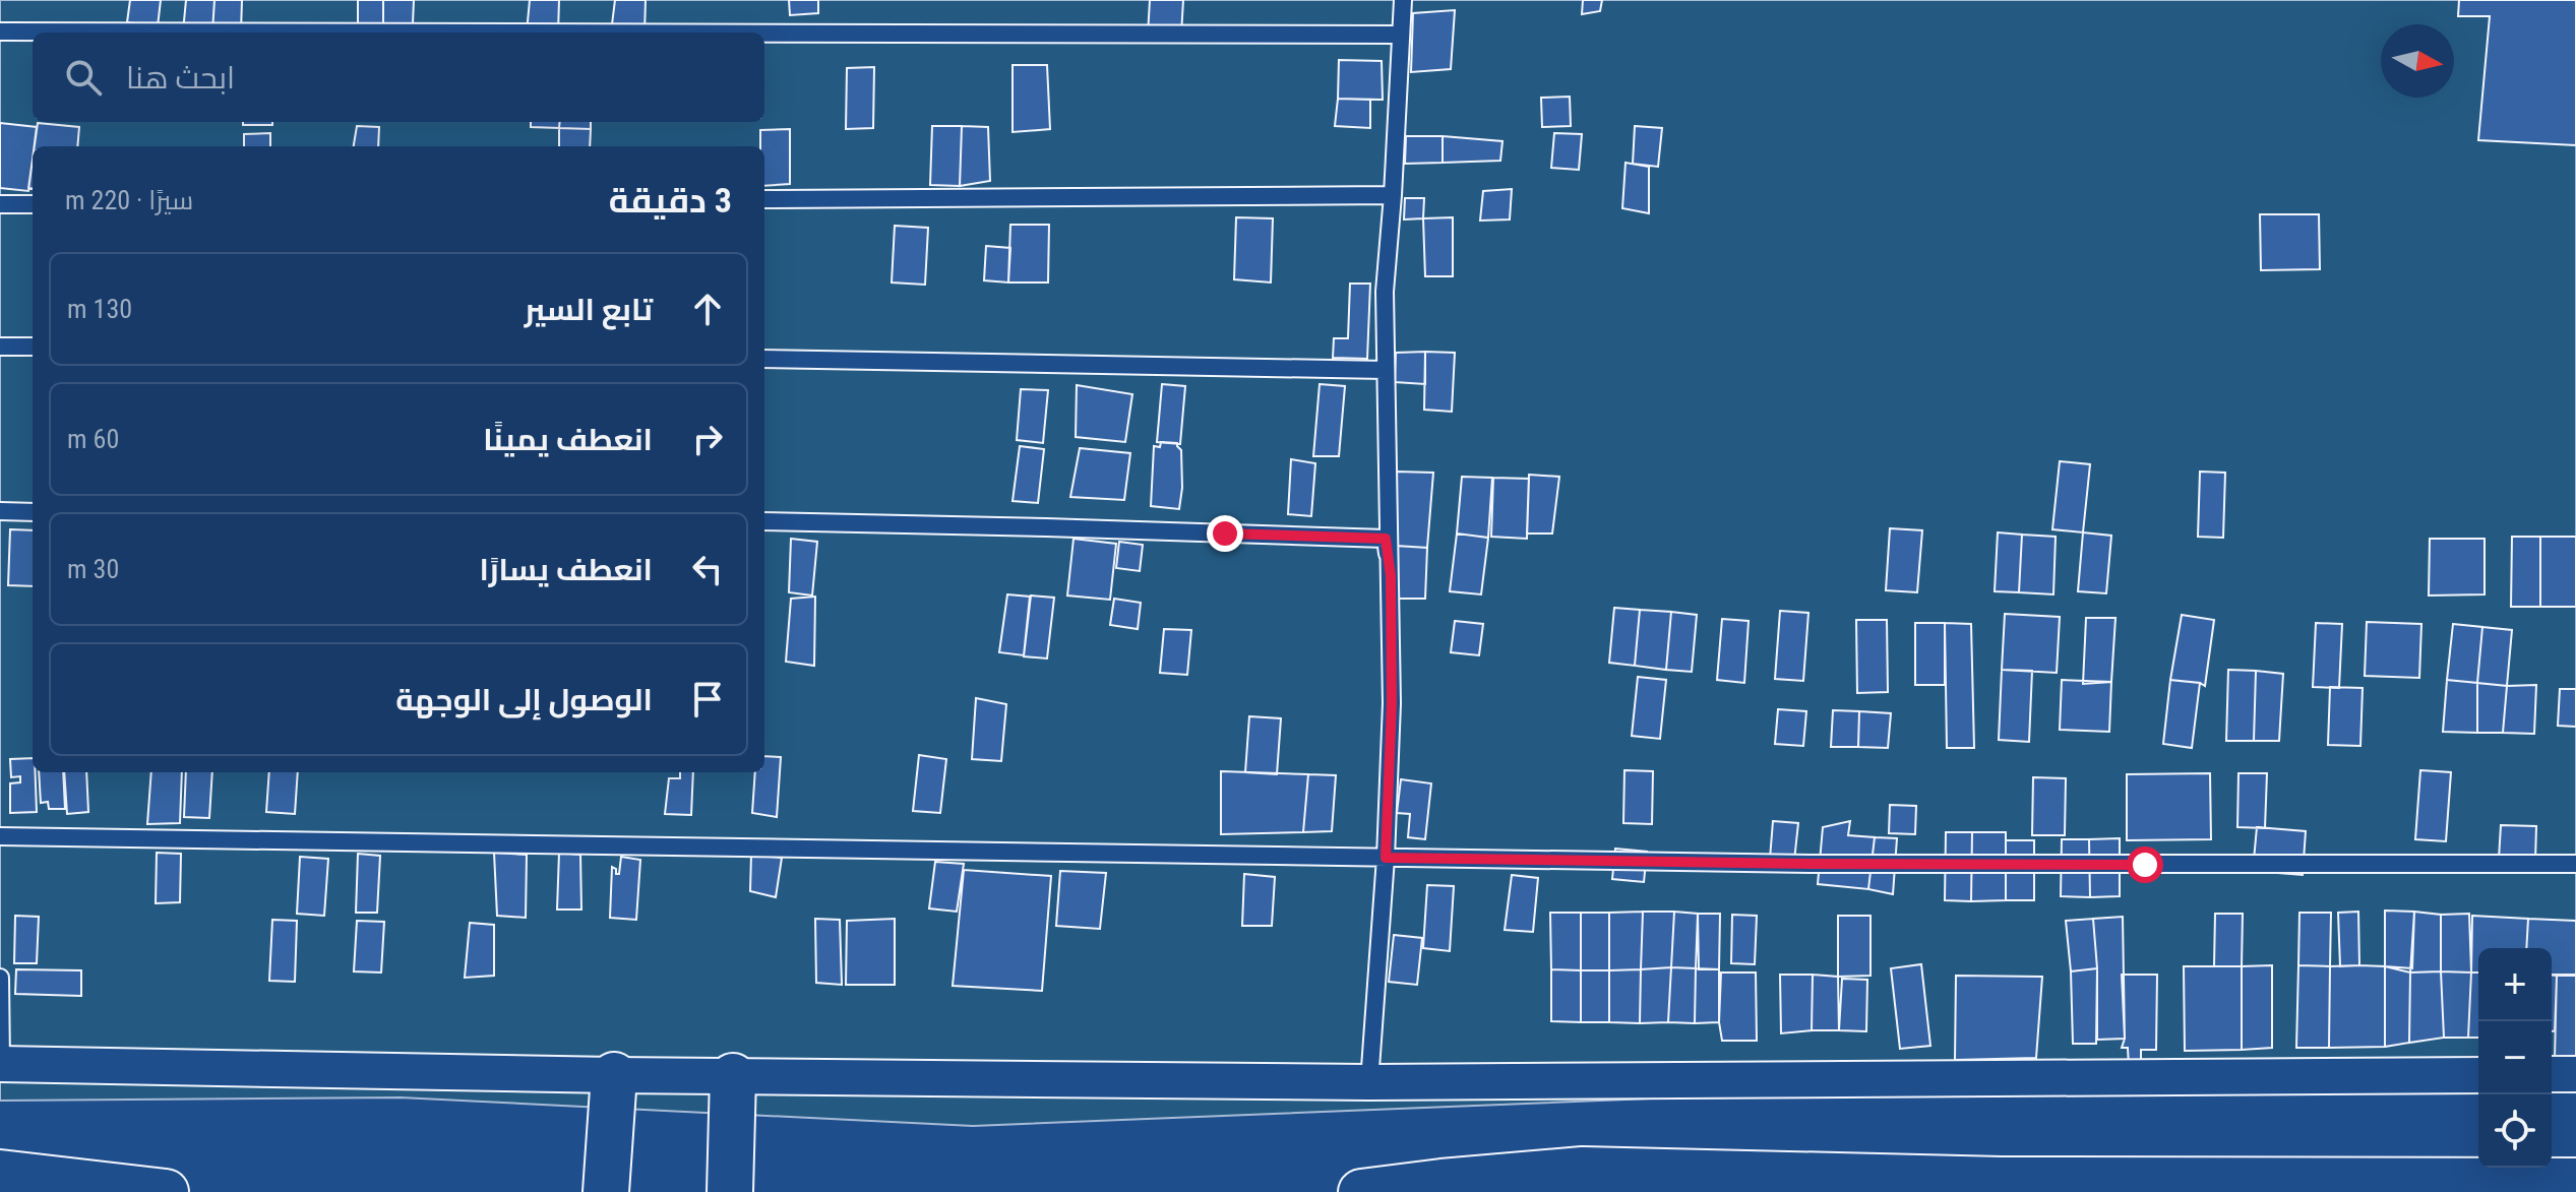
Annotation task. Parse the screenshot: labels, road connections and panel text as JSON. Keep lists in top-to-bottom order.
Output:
{
  "north": "right",
  "page": {
    "search": "ابحث هنا",
    "heading": ["3 دقيقة", "سيرًا · 220 m"],
    "list": [
      ["تابع السير", "130 m"],
      ["انعطف يمينًا", "60 m"],
      ["انعطف يسارًا", "30 m"],
      "الوصول إلى الوجهة"
    ],
    "map_buttons": ["+", "−"]
  }
}
